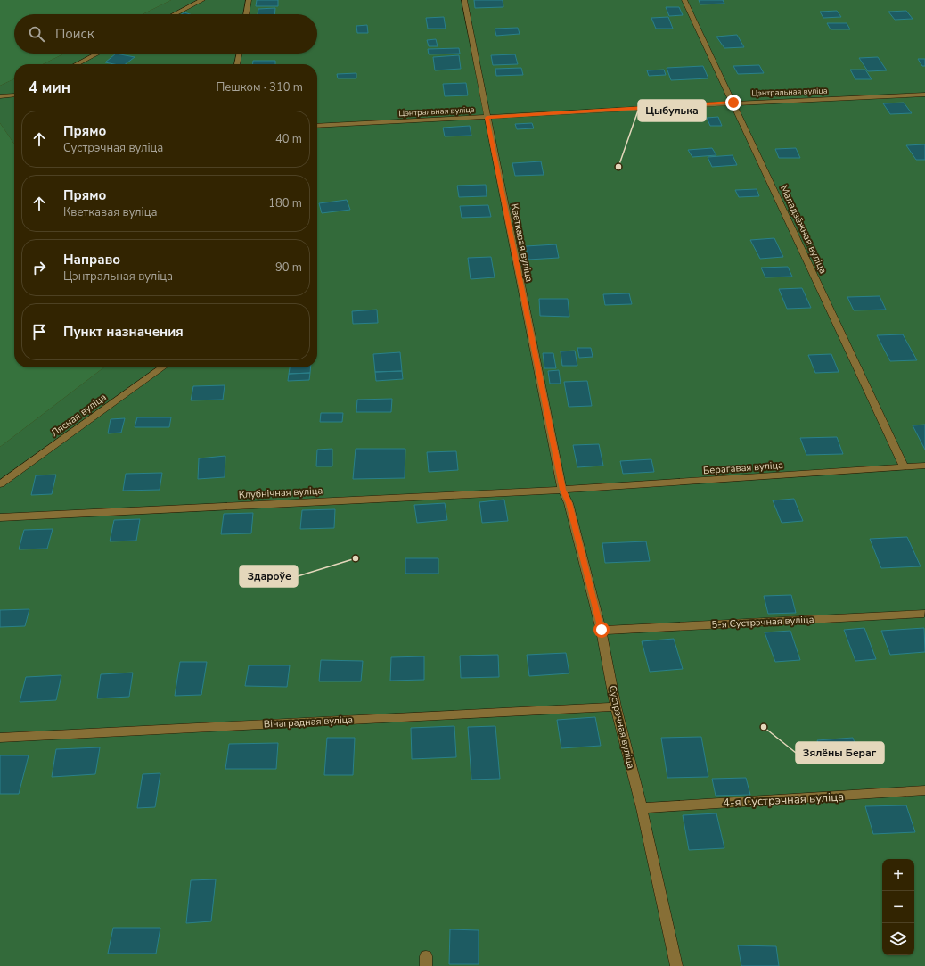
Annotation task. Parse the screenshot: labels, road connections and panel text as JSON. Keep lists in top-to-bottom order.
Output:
{
  "streets": {
    "lane": [
      "Цэнтральная вуліца",
      "Маладзёжная вуліца",
      "Кветкавая вуліца",
      "Лясная вуліца",
      "Берагавая вуліца",
      "Клубнічная вуліца",
      "5-я Сустрэчная вуліца",
      "Вінаградная вуліца",
      "Сустрэчная вуліца",
      "4-я Сустрэчная вуліца"
    ]
  },
  "crossings": [
    ["Цэнтральная вуліца", "Маладзёжная вуліца"],
    ["Цэнтральная вуліца", "Кветкавая вуліца"],
    ["Маладзёжная вуліца", "Берагавая вуліца"],
    ["Кветкавая вуліца", "Берагавая вуліца"],
    ["Кветкавая вуліца", "Клубнічная вуліца"],
    ["Кветкавая вуліца", "Сустрэчная вуліца"],
    ["Берагавая вуліца", "Клубнічная вуліца"],
    ["Берагавая вуліца", "Сустрэчная вуліца"],
    ["Клубнічная вуліца", "Сустрэчная вуліца"],
    ["5-я Сустрэчная вуліца", "Сустрэчная вуліца"],
    ["Вінаградная вуліца", "Сустрэчная вуліца"],
    ["Сустрэчная вуліца", "4-я Сустрэчная вуліца"]
  ],
  "places": ["Цыбулька", "Здароўе", "Зялёны Бераг"],
  "page": {
    "search": "Поиск",
    "heading": ["4 мин", "Пешком · 310 m"],
    "list": [
      ["Прямо", "Сустрэчная вуліца", "40 m"],
      ["Прямо", "Кветкавая вуліца", "180 m"],
      ["Направо", "Цэнтральная вуліца", "90 m"],
      "Пункт назначения"
    ],
    "map_buttons": ["+", "−"]
  }
}
